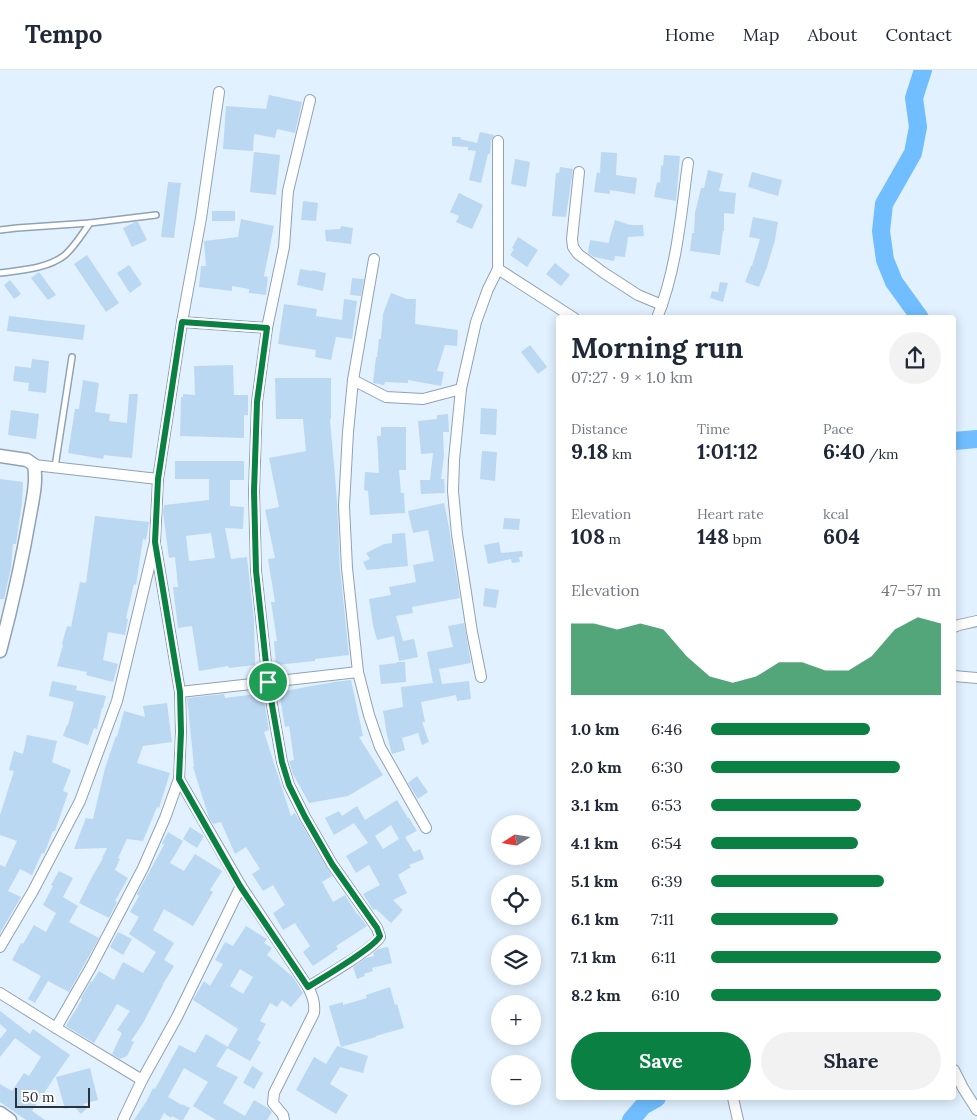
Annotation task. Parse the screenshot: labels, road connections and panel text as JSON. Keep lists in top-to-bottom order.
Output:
{
  "scale_bar": "50 m",
  "north": "left",
  "page": {
    "header": "Tempo",
    "nav": [
      "Home",
      "Map",
      "About",
      "Contact"
    ],
    "heading": ["Morning run", "07:27 · 9 × 1.0 km"],
    "stats": [
      ["Distance", "9.18 km"],
      ["Time", "1:01:12"],
      ["Pace", "6:40 /km"],
      ["Elevation", "108 m"],
      ["Heart rate", "148 bpm"],
      ["kcal", "604"]
    ],
    "chart": ["Elevation", "47–57 m"],
    "list": [
      {
        "name": "1.0 km",
        "note": "6:46"
      },
      {
        "name": "2.0 km",
        "note": "6:30"
      },
      {
        "name": "3.1 km",
        "note": "6:53"
      },
      {
        "name": "4.1 km",
        "note": "6:54"
      },
      {
        "name": "5.1 km",
        "note": "6:39"
      },
      {
        "name": "6.1 km",
        "note": "7:11"
      },
      {
        "name": "7.1 km",
        "note": "6:11"
      },
      {
        "name": "8.2 km",
        "note": "6:10"
      }
    ],
    "map_buttons": ["+", "−"],
    "buttons": ["Save", "Share"],
    "scale": "50 m"
  }
}
